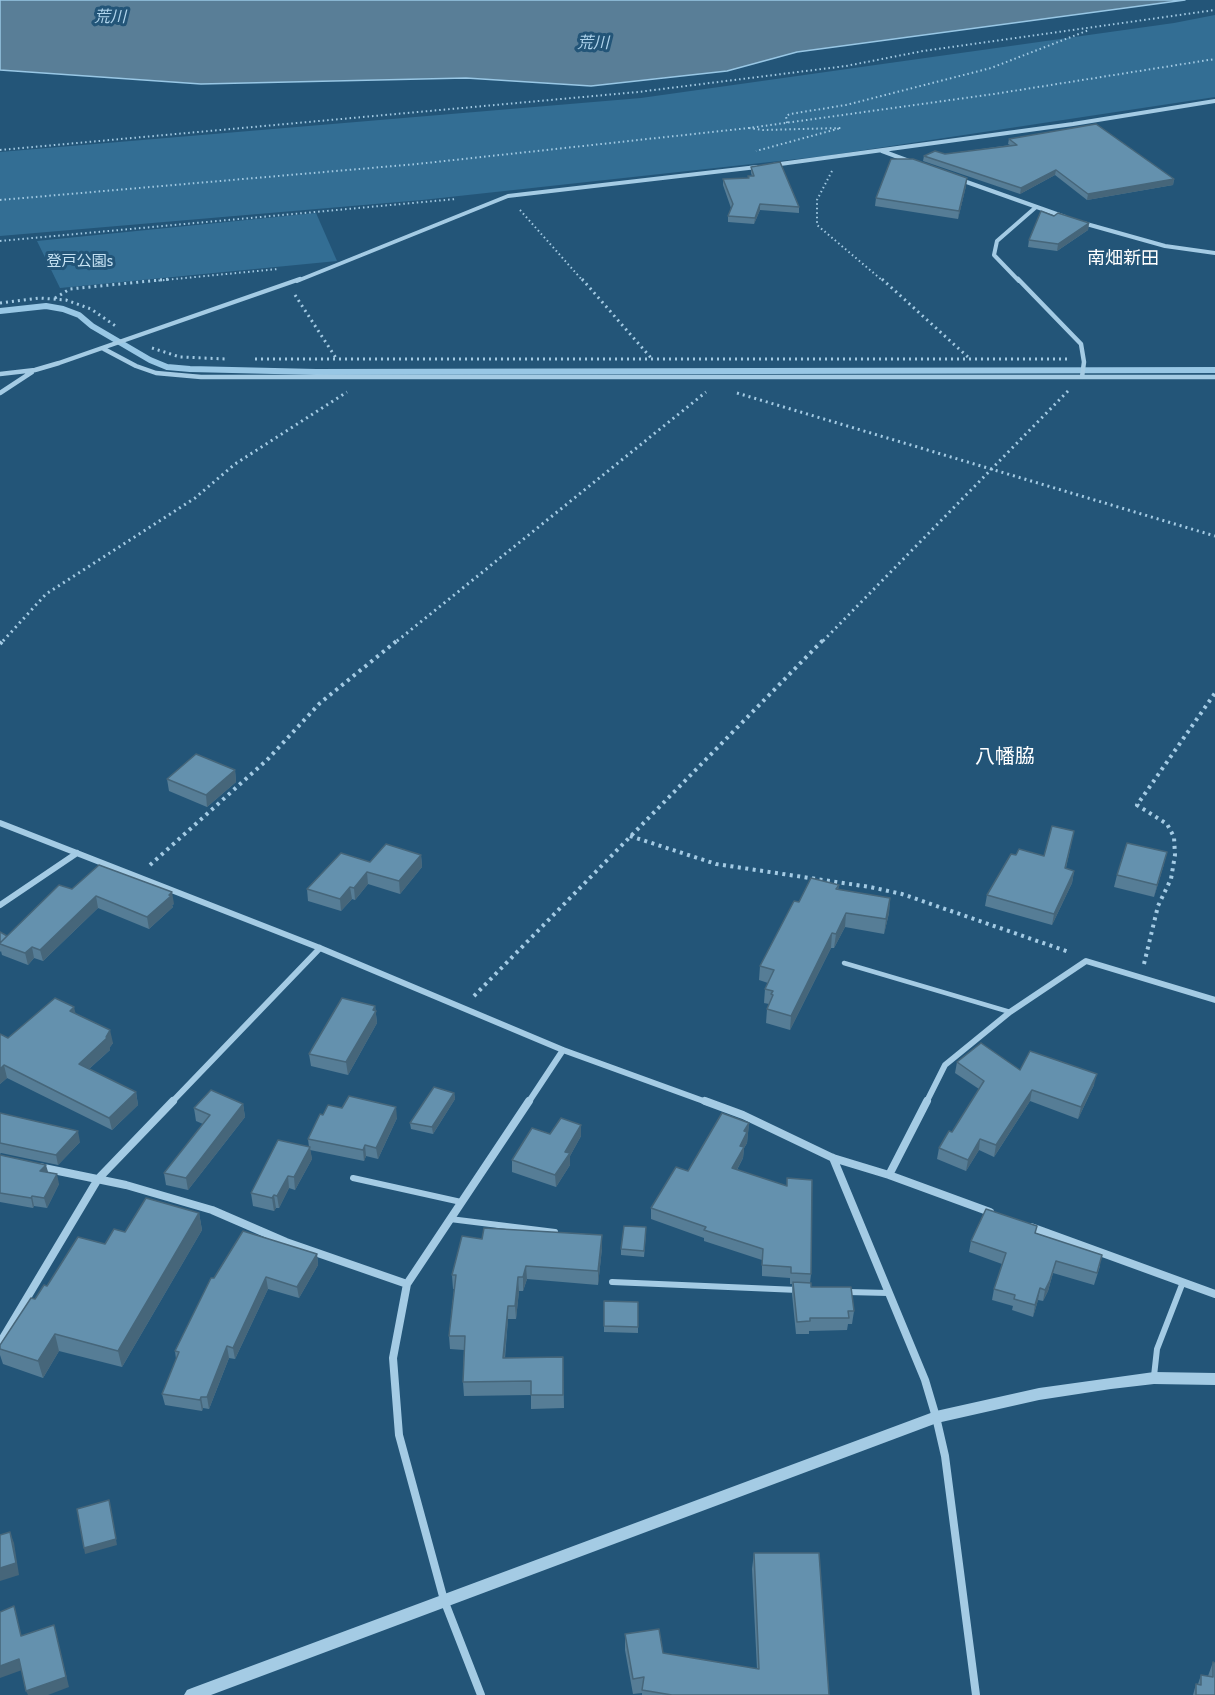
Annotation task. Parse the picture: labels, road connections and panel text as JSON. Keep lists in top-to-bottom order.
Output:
{
  "districts": ["南畑新田", "八幡脇"],
  "water": ["荒川"],
  "parks": ["登戸公園s"]
}
